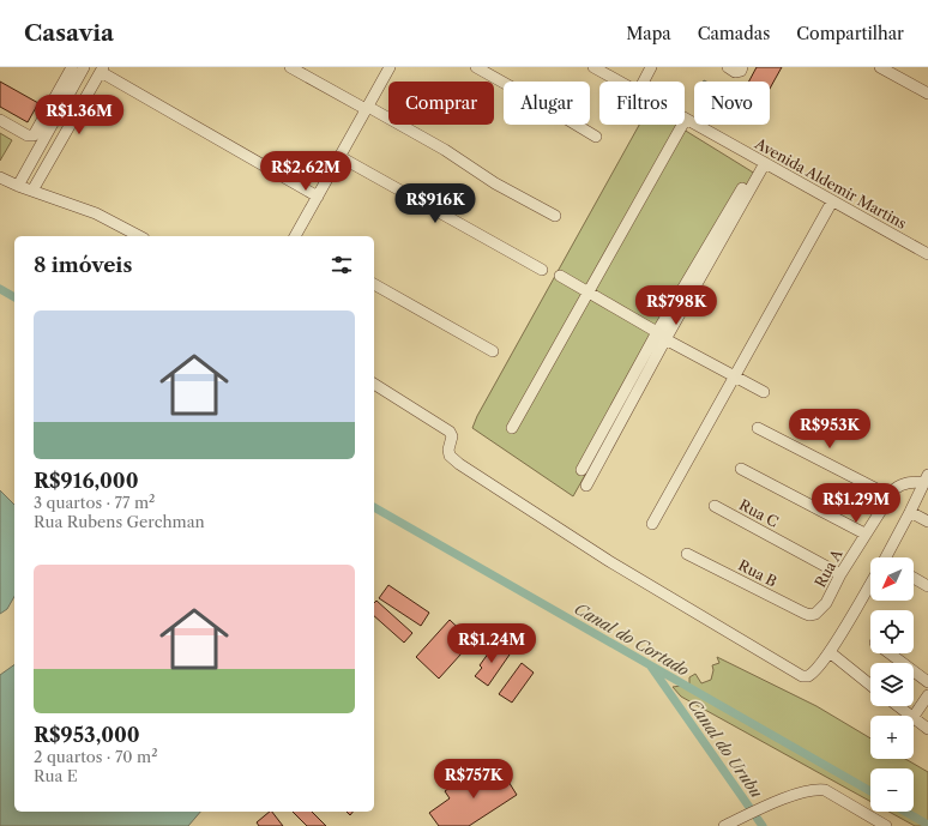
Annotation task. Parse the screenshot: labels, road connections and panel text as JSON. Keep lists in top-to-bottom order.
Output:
{
  "streets": {
    "street": [
      "Avenida Aldemir Martins",
      "Rua C",
      "Rua A",
      "Rua B"
    ]
  },
  "crossings": [
    ["Rua C", "Rua A"],
    ["Rua A", "Rua B"]
  ],
  "water": ["Canal do Cortado", "Canal do Urubu"],
  "north": "bottom left",
  "page": {
    "header": "Casavia",
    "nav": ["Mapa", "Camadas", "Compartilhar"],
    "chip": [
      "Comprar",
      "Alugar",
      "Filtros",
      "Novo"
    ],
    "price": [
      "R$1.36M",
      "R$2.62M",
      "R$916K",
      "R$798K",
      "R$953K",
      "R$1.29M",
      "R$1.24M",
      "R$757K"
    ],
    "heading": "8 imóveis",
    "list": [
      {
        "name": "R$916,000",
        "note": "3 quartos · 77 m² · Rua Rubens Gerchman"
      },
      {
        "name": "R$953,000",
        "note": "2 quartos · 70 m² · Rua E"
      }
    ],
    "map_buttons": ["+", "−"]
  }
}
